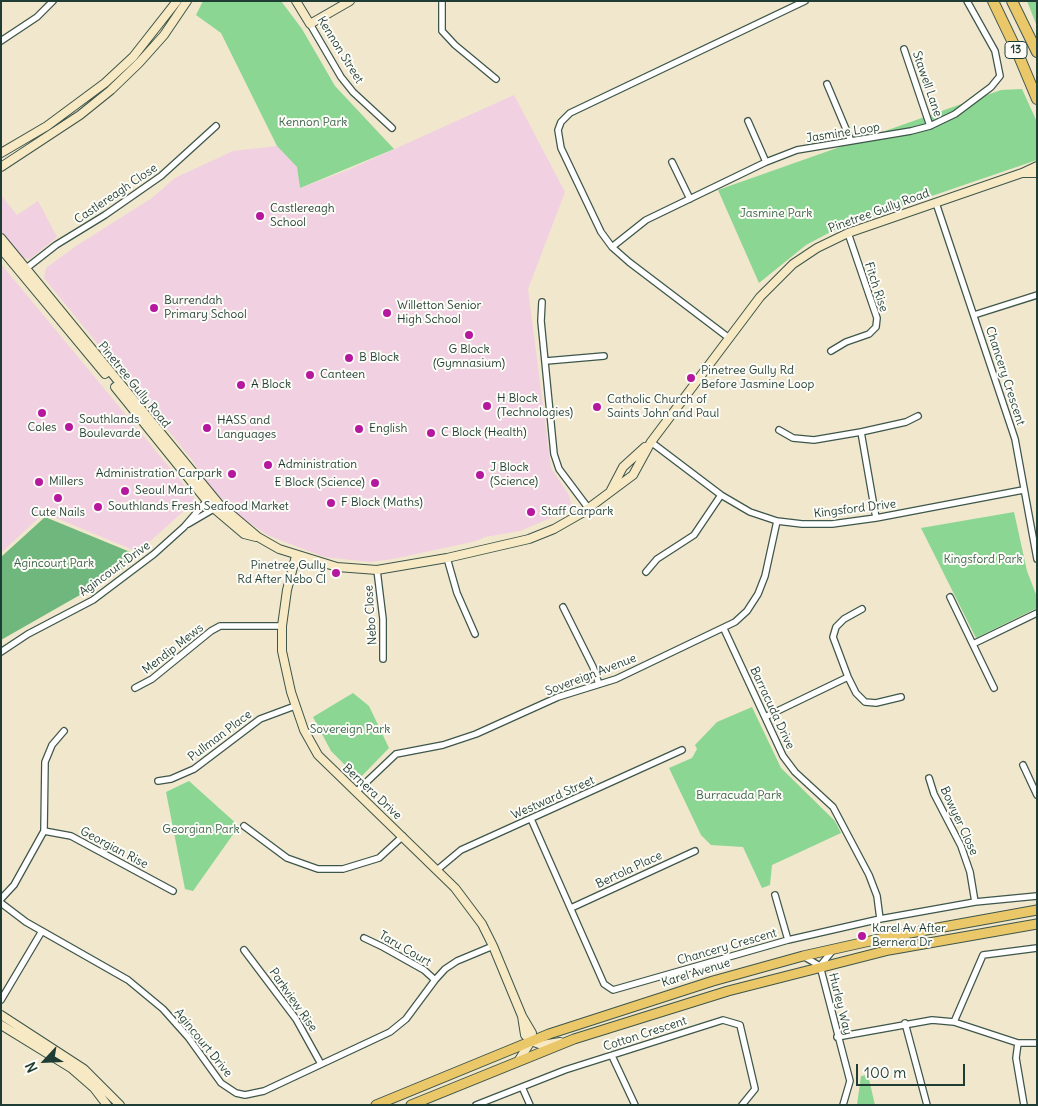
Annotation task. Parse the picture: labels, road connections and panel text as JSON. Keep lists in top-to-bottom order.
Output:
{
  "streets": {
    "highway": ["13"],
    "main road": [
      "Kennon Street",
      "Pinetree Gully Road",
      "Bernera Drive",
      "Karel Avenue"
    ],
    "street": [
      "Stawell Lane",
      "Jasmine Loop",
      "Castlereagh Close",
      "Fitch Rise",
      "Chancery Crescent",
      "Kingsford Drive",
      "Agincourt Drive",
      "Nebo Close",
      "Mendip Mews",
      "Sovereign Avenue",
      "Barracuda Drive",
      "Pullman Place",
      "Westward Street",
      "Bowyer Close",
      "Georgian Rise",
      "Bertola Place",
      "Taru Court",
      "Parkview Rise",
      "Hurley Way",
      "Cotton Crescent"
    ]
  },
  "crossings": [
    ["Stawell Lane", "Jasmine Loop"],
    ["Castlereagh Close", "Pinetree Gully Road"],
    ["Pinetree Gully Road", "Fitch Rise"],
    ["Pinetree Gully Road", "Chancery Crescent"],
    ["Pinetree Gully Road", "Kingsford Drive"],
    ["Pinetree Gully Road", "Agincourt Drive"],
    ["Pinetree Gully Road", "Nebo Close"],
    ["Pinetree Gully Road", "Bernera Drive"],
    ["Chancery Crescent", "Kingsford Drive"],
    ["Chancery Crescent", "Barracuda Drive"],
    ["Chancery Crescent", "Westward Street"],
    ["Chancery Crescent", "Bowyer Close"],
    ["Chancery Crescent", "Bertola Place"],
    ["Kingsford Drive", "Sovereign Avenue"],
    ["Agincourt Drive", "Bernera Drive"],
    ["Agincourt Drive", "Taru Court"],
    ["Agincourt Drive", "Parkview Rise"],
    ["Mendip Mews", "Bernera Drive"],
    ["Sovereign Avenue", "Barracuda Drive"],
    ["Sovereign Avenue", "Bernera Drive"],
    ["Pullman Place", "Bernera Drive"],
    ["Bernera Drive", "Westward Street"],
    ["Bernera Drive", "Karel Avenue"],
    ["Karel Avenue", "Hurley Way"]
  ],
  "parks": [
    "Kennon Park",
    "Jasmine Park",
    "Kingsford Park",
    "Agincourt Park",
    "Sovereign Park",
    "Burracuda Park",
    "Georgian Park"
  ],
  "places": [
    "Castlereagh School",
    "Burrendah Primary School",
    "Willetton Senior High School",
    "G Block (Gymnasium)",
    "B Block",
    "Canteen",
    "Pinetree Gully Rd Before Jasmine Loop",
    "A Block",
    "H Block (Technologies)",
    "Catholic Church of Saints John and Paul",
    "Coles",
    "Southlands Boulevarde",
    "HASS and Languages",
    "English",
    "C Block (Health)",
    "Administration",
    "Administration Carpark",
    "J Block (Science)",
    "Millers",
    "E Block (Science)",
    "Seoul Mart",
    "Cute Nails",
    "F Block (Maths)",
    "Southlands Fresh Seafood Market",
    "Staff Carpark",
    "Pinetree Gully Rd After Nebo Cl",
    "Karel Av After Bernera Dr"
  ],
  "scale_bar": "100 m",
  "north": "bottom left"
}
